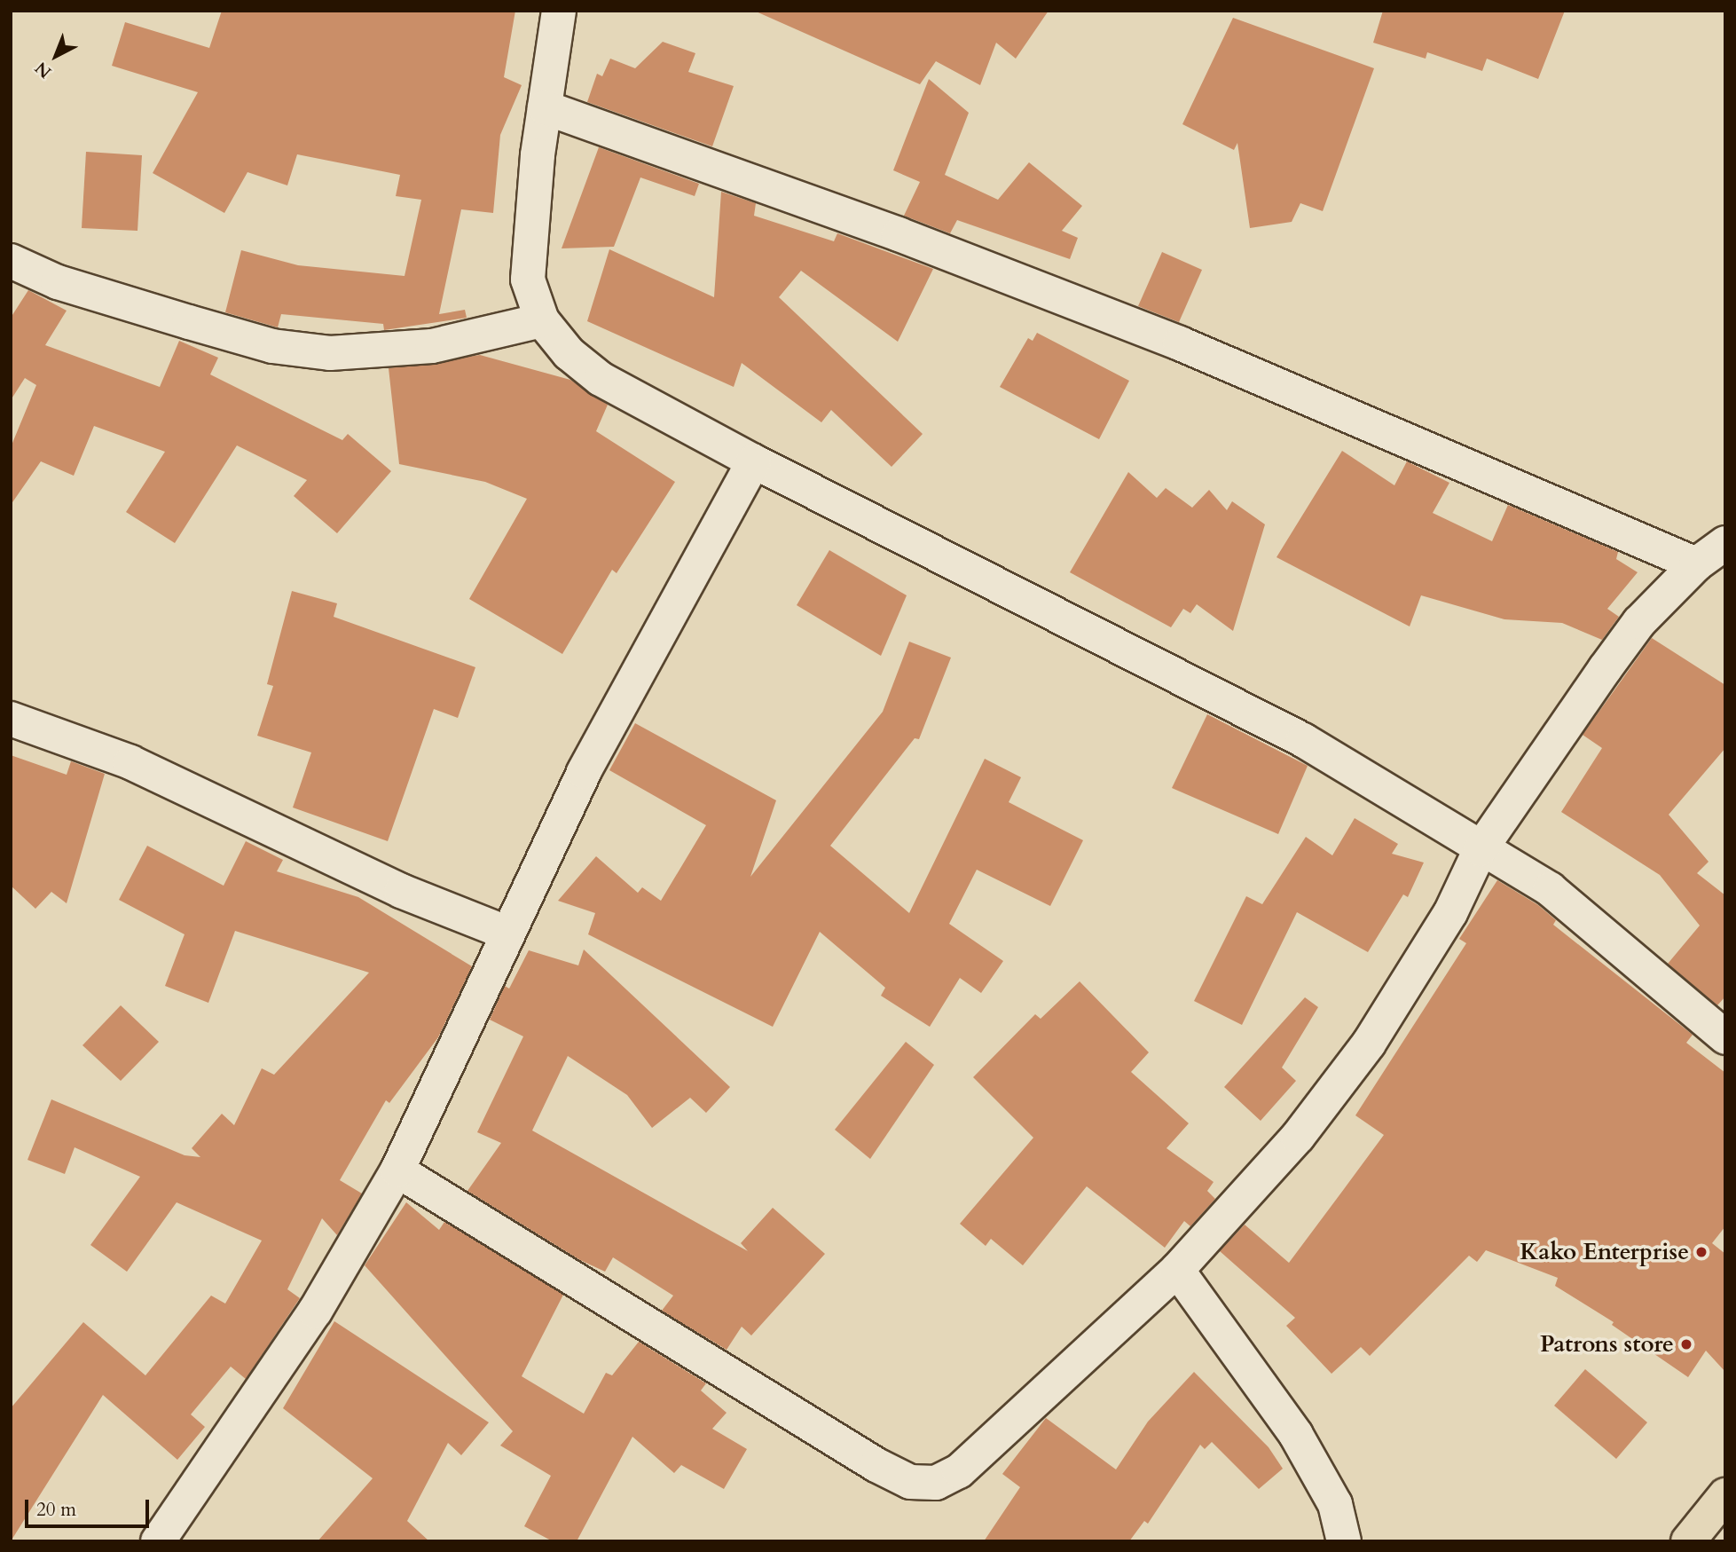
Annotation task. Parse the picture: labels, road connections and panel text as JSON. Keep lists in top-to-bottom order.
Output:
{
  "places": ["Kako Enterprise", "Patrons store"],
  "scale_bar": "20 m",
  "north": "bottom left"
}
